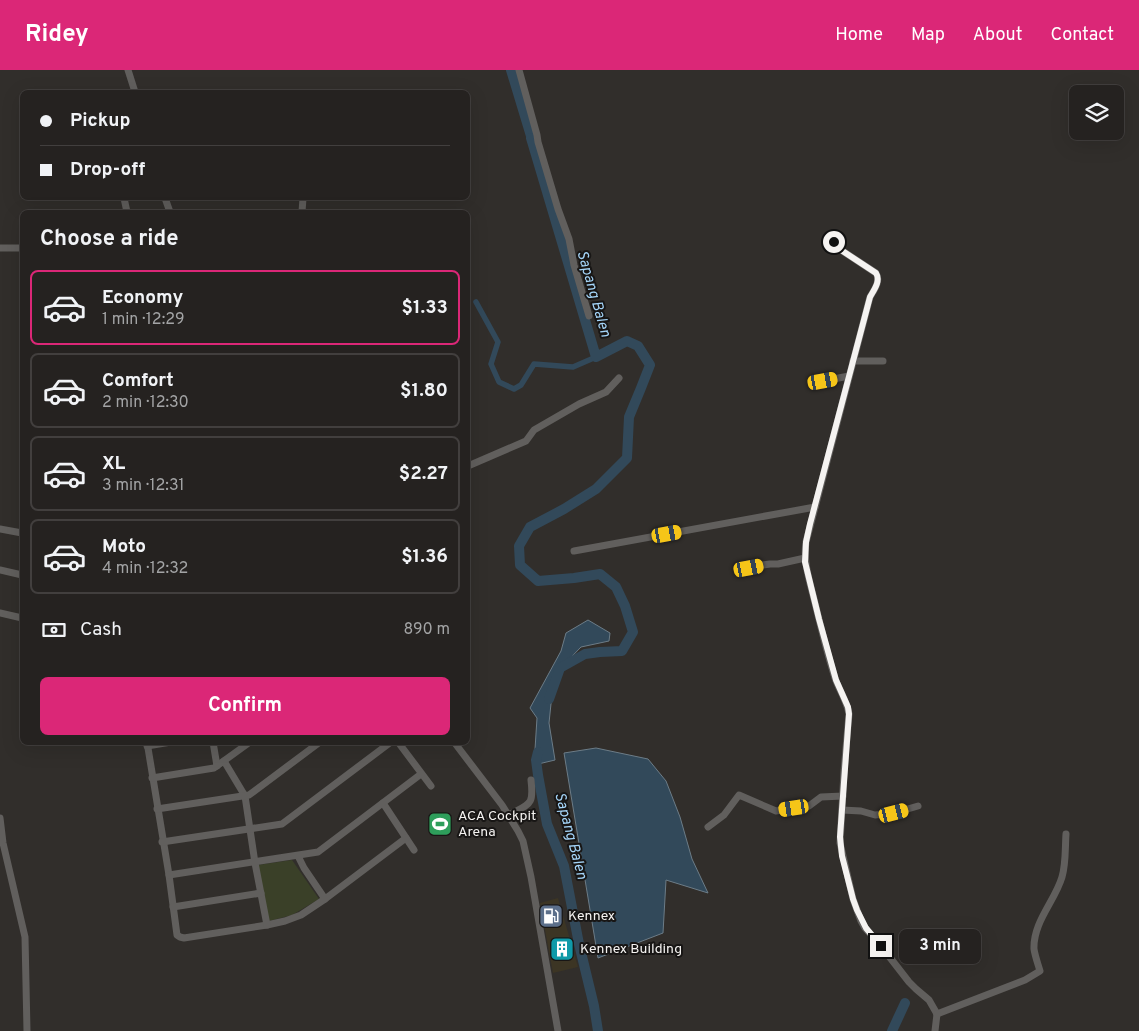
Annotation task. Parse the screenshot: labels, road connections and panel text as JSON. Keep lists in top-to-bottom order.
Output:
{
  "water": ["Sapang Balen"],
  "places": {
    "sports": ["ACA Cockpit Arena"],
    "fuel station": ["Kennex"],
    "building": ["Kennex Building"]
  },
  "page": {
    "header": "Ridey",
    "nav": [
      "Home",
      "Map",
      "About",
      "Contact"
    ],
    "banner": ["Pickup", "Drop-off"],
    "heading": "Choose a ride",
    "list": [
      {
        "name": "Economy",
        "note": "1 min · 12:29",
        "value": "$1.33"
      },
      {
        "name": "Comfort",
        "note": "2 min · 12:30",
        "value": "$1.80"
      },
      {
        "name": "XL",
        "note": "3 min · 12:31",
        "value": "$2.27"
      },
      {
        "name": "Moto",
        "note": "4 min · 12:32",
        "value": "$1.36"
      }
    ],
    "pay": ["Cash", "890 m"],
    "buttons": "Confirm",
    "bubble": "3 min"
  }
}
